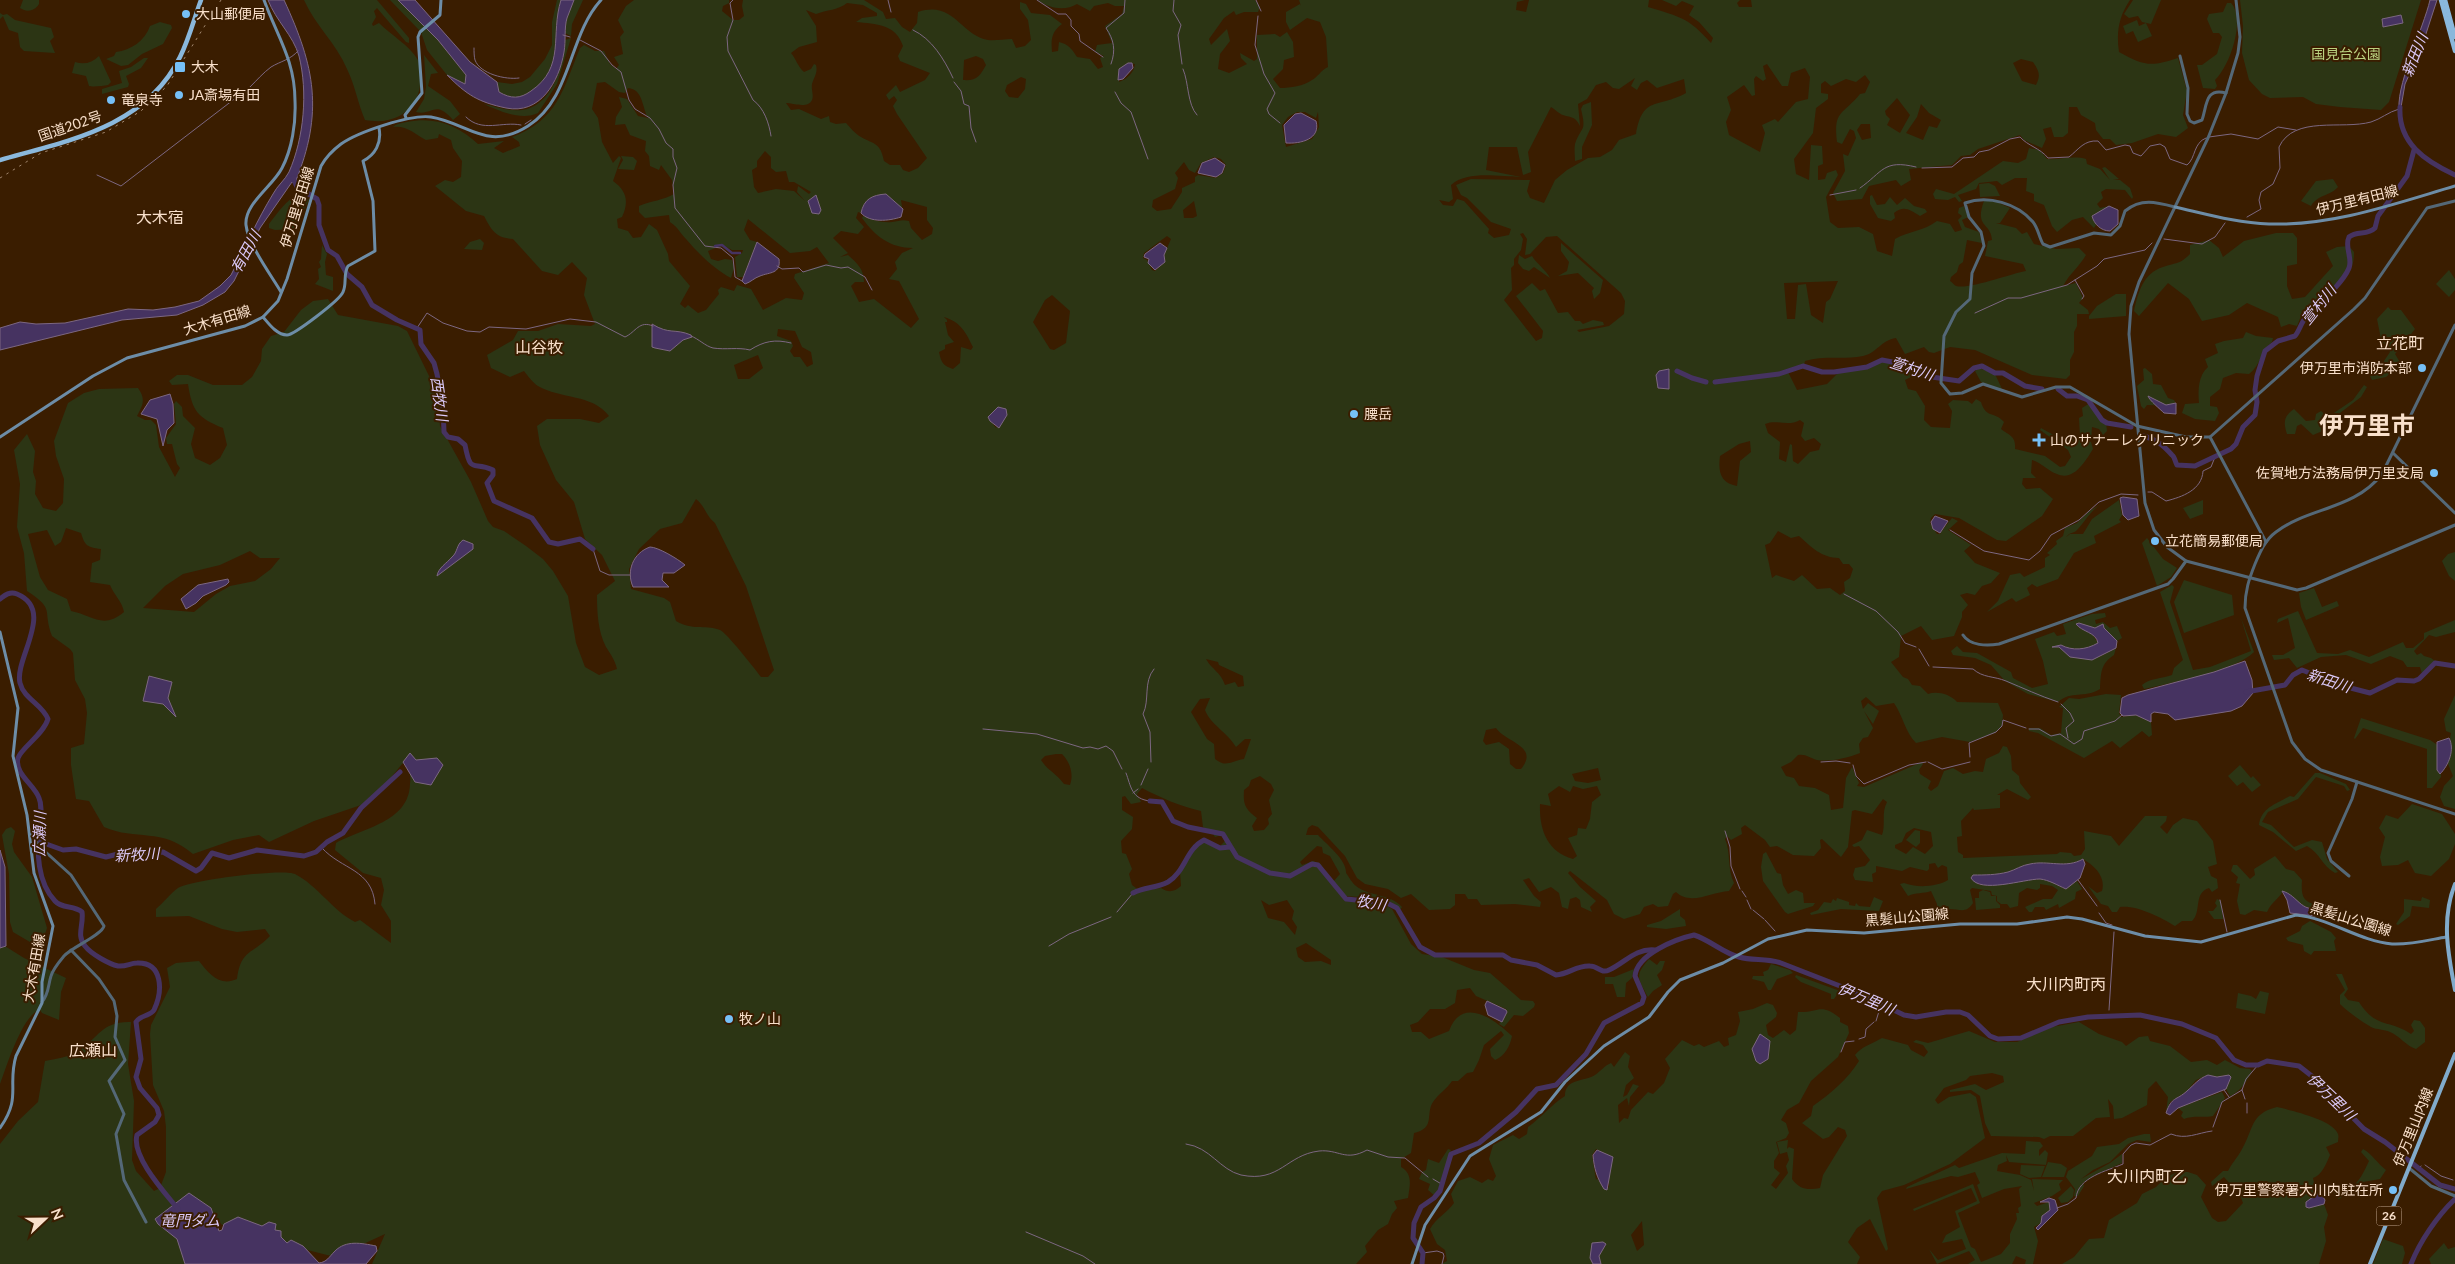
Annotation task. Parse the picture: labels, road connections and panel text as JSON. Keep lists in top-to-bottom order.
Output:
{
  "streets": {
    "highway": ["国道202号"],
    "main road": [
      "伊万里有田線",
      "大木有田線",
      "黒髪山公園線",
      "伊万里山内線",
      "26"
    ]
  },
  "crossings": [
    ["伊万里有田線", "大木有田線"]
  ],
  "districts": [
    "大木宿",
    "立花町",
    "山谷牧",
    "伊万里市",
    "大川内町丙",
    "広瀬山",
    "大川内町乙"
  ],
  "water": [
    "新田川",
    "有田川",
    "萱村川",
    "西牧川",
    "広瀬川",
    "新牧川",
    "牧川",
    "伊万里川",
    "竜門ダム"
  ],
  "parks": ["国見台公園"],
  "places": {
    "other": [
      "大山郵便局",
      "JA斎場有田",
      "竜泉寺",
      "伊万里市消防本部",
      "腰岳",
      "佐賀地方法務局伊万里支局",
      "立花簡易郵便局",
      "牧ノ山",
      "伊万里警察署大川内駐在所"
    ],
    "transit": ["大木"],
    "health": ["山のサナーレクリニック"]
  },
  "north": "right"
}
